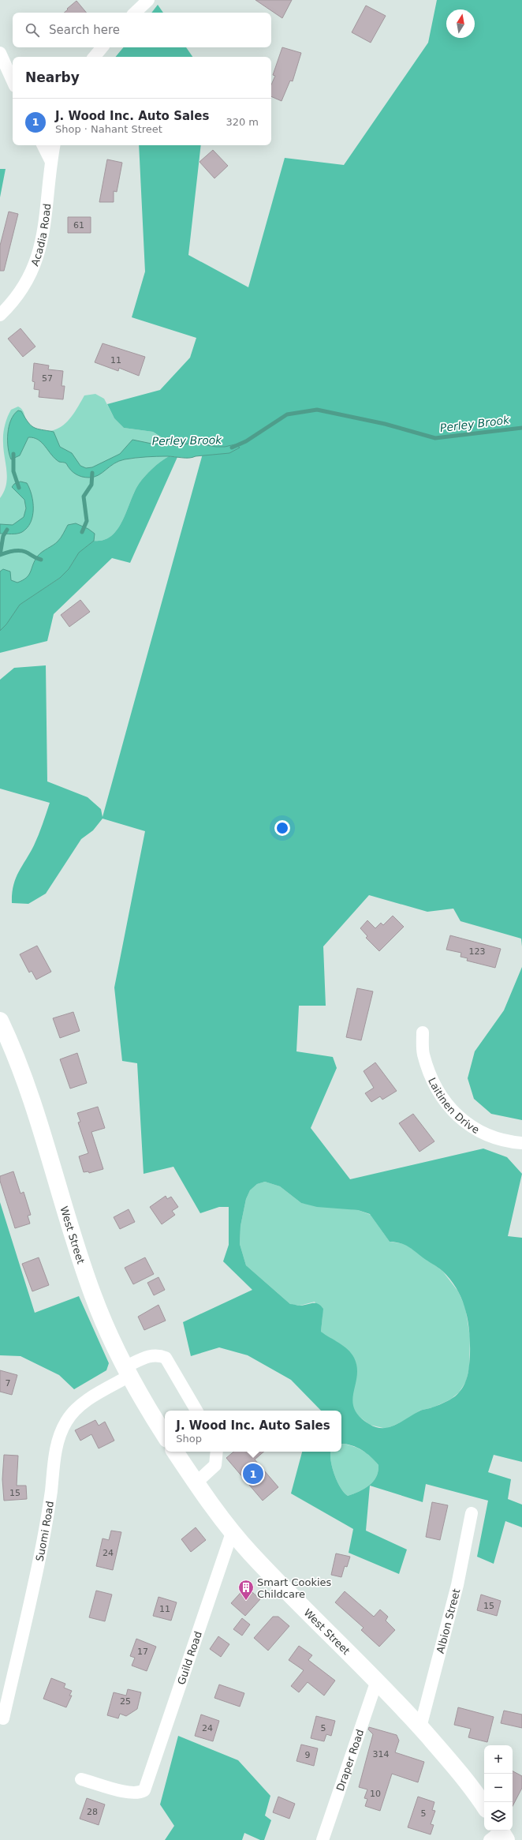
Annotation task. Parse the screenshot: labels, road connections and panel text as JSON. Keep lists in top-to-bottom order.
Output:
{
  "streets": {
    "main road": ["West Street"],
    "street": [
      "Acadia Road",
      "Laitinen Drive",
      "Suomi Road",
      "Albion Street",
      "Guild Road",
      "Draper Road"
    ]
  },
  "crossings": [
    ["West Street", "Suomi Road"],
    ["West Street", "Albion Street"],
    ["West Street", "Guild Road"],
    ["West Street", "Draper Road"]
  ],
  "water": ["Perley Brook"],
  "places": {
    "building": ["Smart Cookies Childcare"]
  },
  "house_numbers": [
    "61",
    "11",
    "57",
    "123",
    "7",
    "15",
    "24",
    "15",
    "11",
    "17",
    "25",
    "24",
    "5",
    "314",
    "9",
    "10",
    "28",
    "5"
  ],
  "north": "top",
  "page": {
    "search": "Search here",
    "heading": "Nearby",
    "list": [
      {
        "mark": "1",
        "name": "J. Wood Inc. Auto Sales",
        "note": "Shop · Nahant Street",
        "value": "320 m"
      }
    ],
    "popup": ["J. Wood Inc. Auto Sales", "Shop"],
    "pins": "1",
    "map_buttons": ["+", "−"]
  }
}
